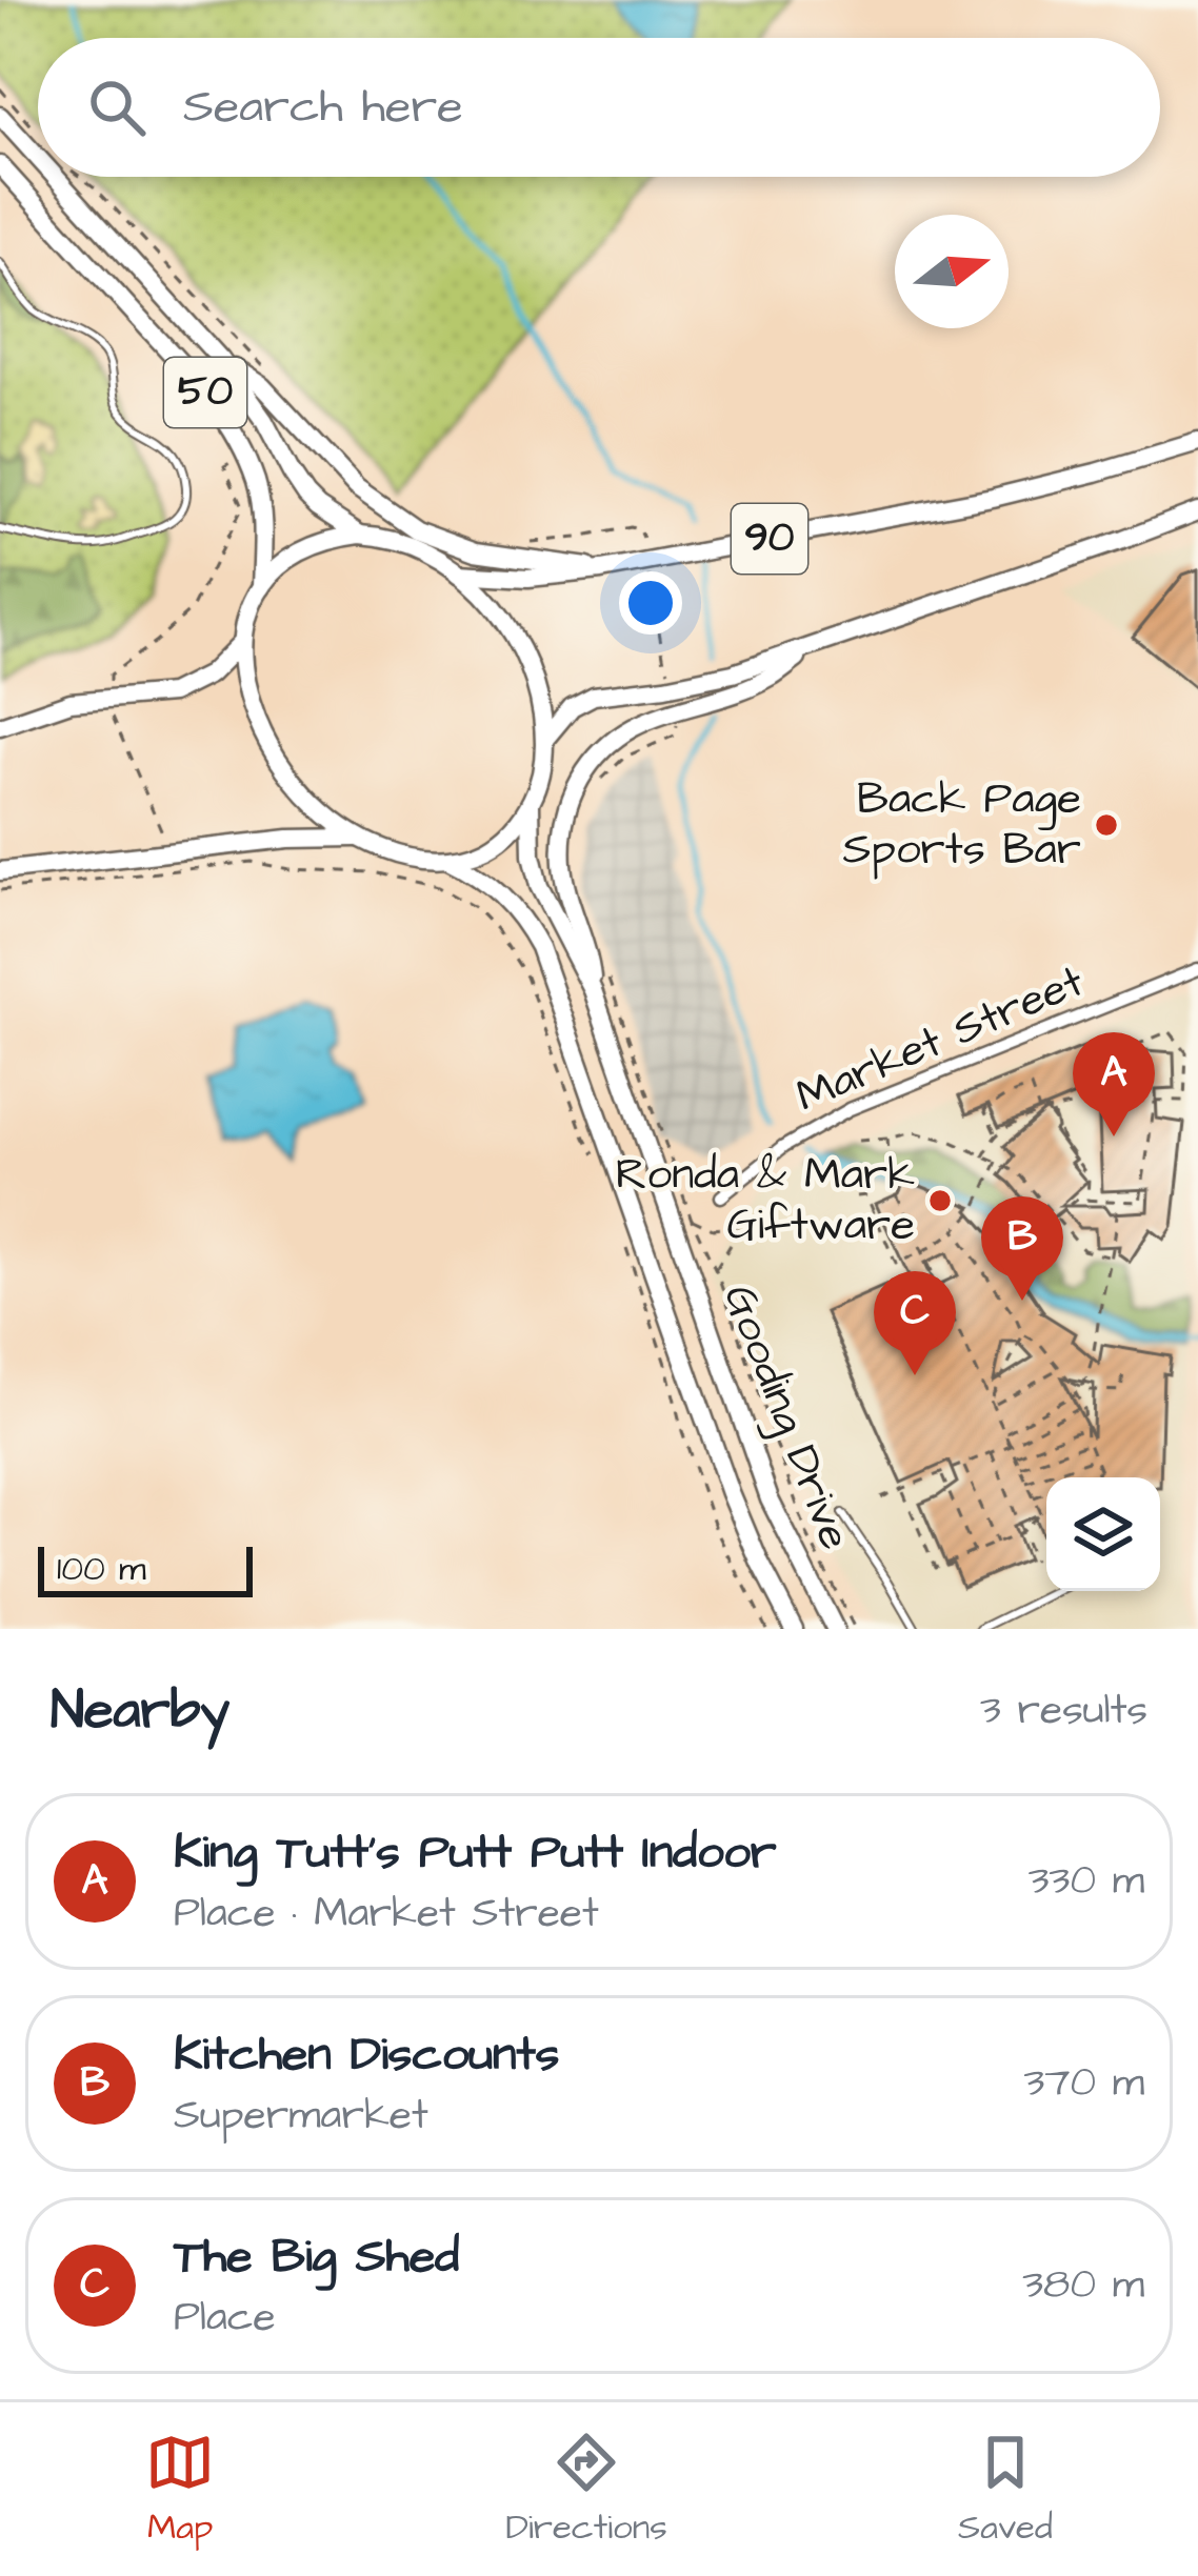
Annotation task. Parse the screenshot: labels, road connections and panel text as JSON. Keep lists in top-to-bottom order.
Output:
{
  "streets": {
    "main road": ["50", "90", "Gooding Drive"],
    "street": ["Market Street"]
  },
  "crossings": [
    ["50", "90"],
    ["50", "Gooding Drive"],
    ["90", "Gooding Drive"]
  ],
  "places": ["Back Page Sports Bar", "Ronda & Mark Giftware"],
  "scale_bar": "100 m",
  "north": "right",
  "page": {
    "search": "Search here",
    "pins": ["A", "B", "C"],
    "scale": "100 m",
    "heading": ["Nearby", "3 results"],
    "list": [
      {
        "mark": "A",
        "name": "King Tutt's Putt Putt Indoor",
        "note": "Place · Market Street",
        "value": "330 m"
      },
      {
        "mark": "B",
        "name": "Kitchen Discounts",
        "note": "Supermarket",
        "value": "370 m"
      },
      {
        "mark": "C",
        "name": "The Big Shed",
        "note": "Place",
        "value": "380 m"
      }
    ],
    "nav": ["Map", "Directions", "Saved"]
  }
}
